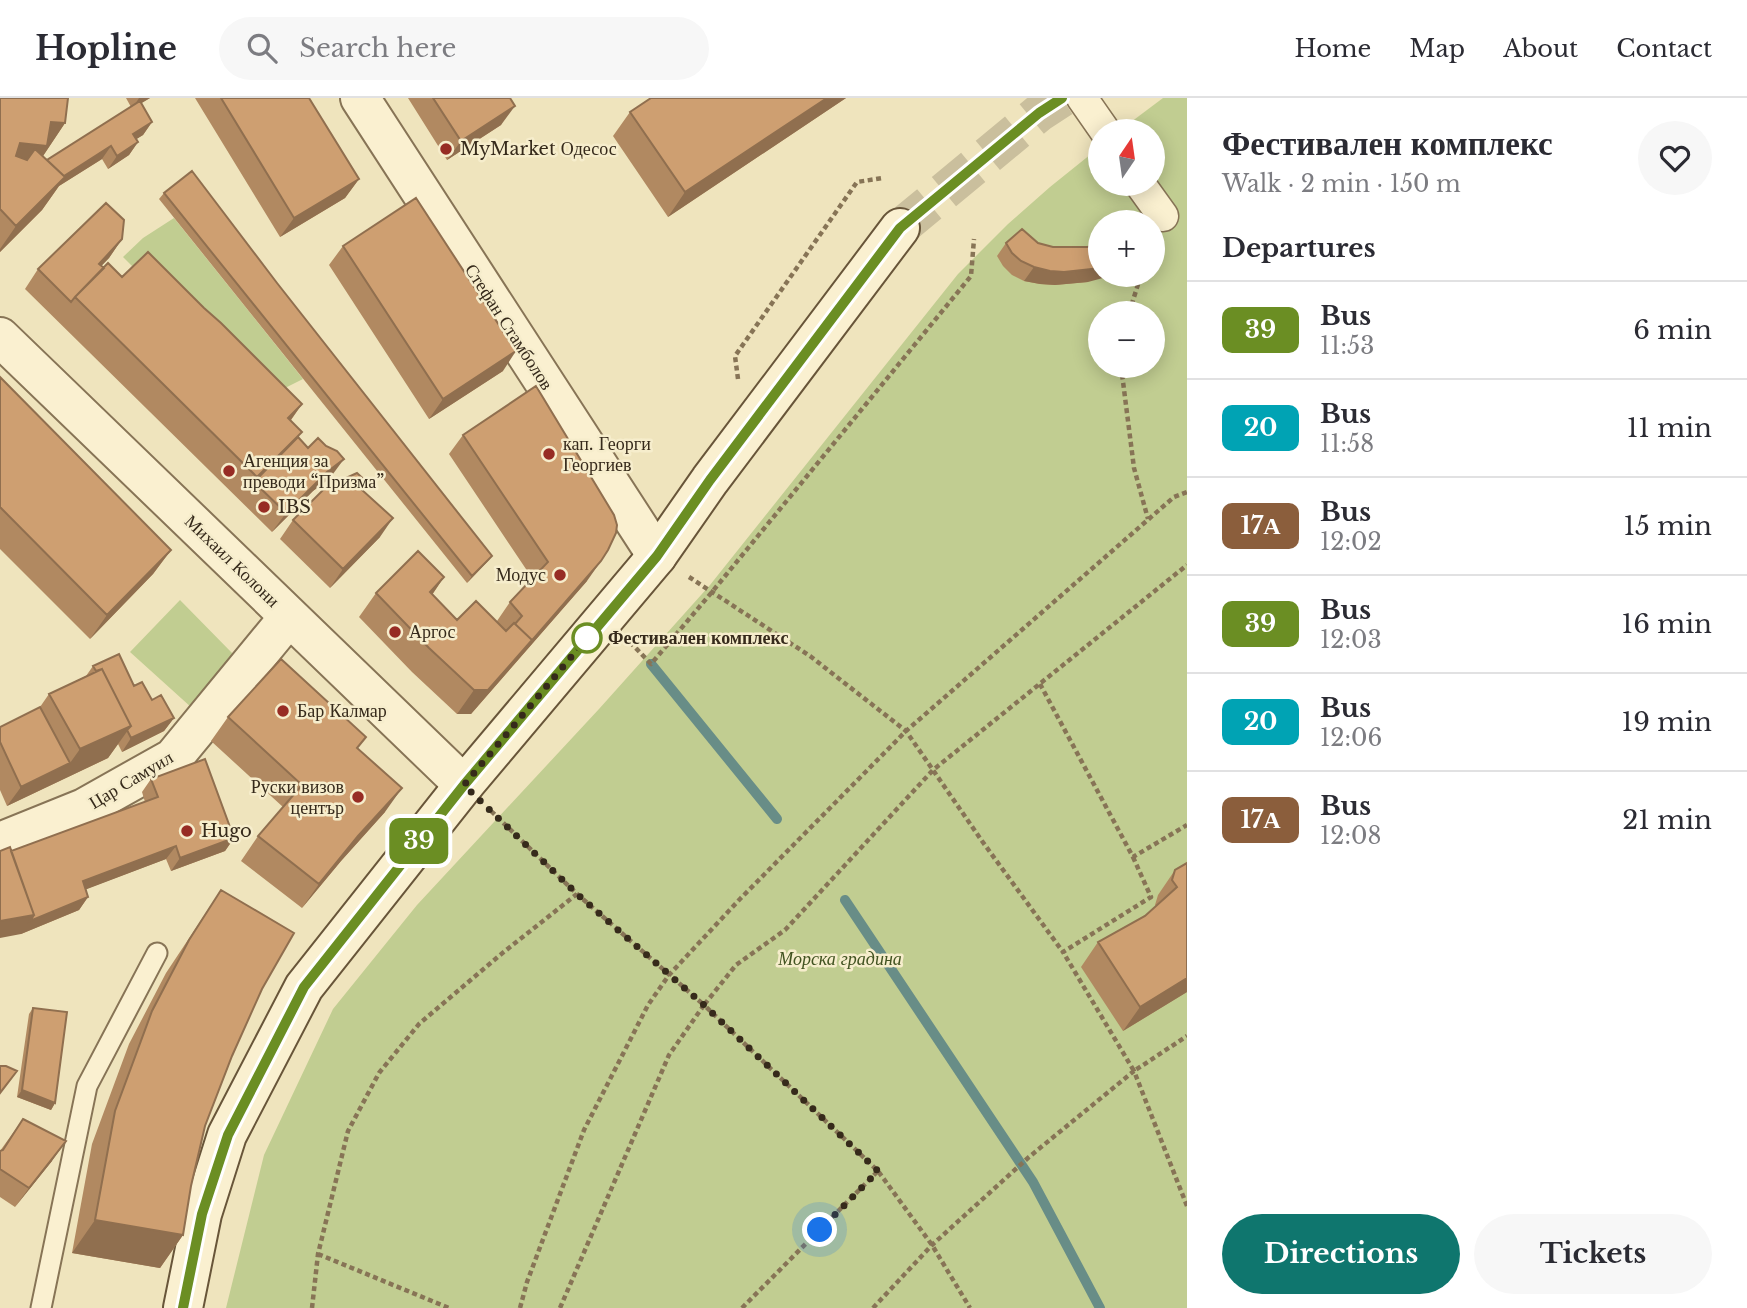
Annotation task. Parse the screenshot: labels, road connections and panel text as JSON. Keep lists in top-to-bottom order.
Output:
{
  "streets": {
    "street": ["Стефан Стамболов", "Михаил Колони", "Цар Самуил"]
  },
  "crossings": [
    ["Михаил Колони", "Цар Самуил"]
  ],
  "parks": ["Морска градина"],
  "places": [
    "MyMarket Одесос",
    "кап. Георги Георгиев",
    "Агенция за преводи “Призма”",
    "IBS",
    "Модус",
    "Аргос",
    "Фестивален комплекс",
    "Бар Калмар",
    "Руски визов център",
    "Hugo"
  ],
  "lines": ["bus line 39"],
  "north": "top",
  "page": {
    "header": "Hopline",
    "search": "Search here",
    "nav": [
      "Home",
      "Map",
      "About",
      "Contact"
    ],
    "on_map": "39",
    "heading": [
      ["Фестивален комплекс", "Walk · 2 min · 150 m"],
      "Departures"
    ],
    "map_buttons": ["+", "−"],
    "list": [
      {
        "mark": "39",
        "name": "Bus",
        "note": "11:53",
        "value": "6 min"
      },
      {
        "mark": "20",
        "name": "Bus",
        "note": "11:58",
        "value": "11 min"
      },
      {
        "mark": "17А",
        "name": "Bus",
        "note": "12:02",
        "value": "15 min"
      },
      {
        "mark": "39",
        "name": "Bus",
        "note": "12:03",
        "value": "16 min"
      },
      {
        "mark": "20",
        "name": "Bus",
        "note": "12:06",
        "value": "19 min"
      },
      {
        "mark": "17А",
        "name": "Bus",
        "note": "12:08",
        "value": "21 min"
      }
    ],
    "buttons": ["Directions", "Tickets"]
  }
}
